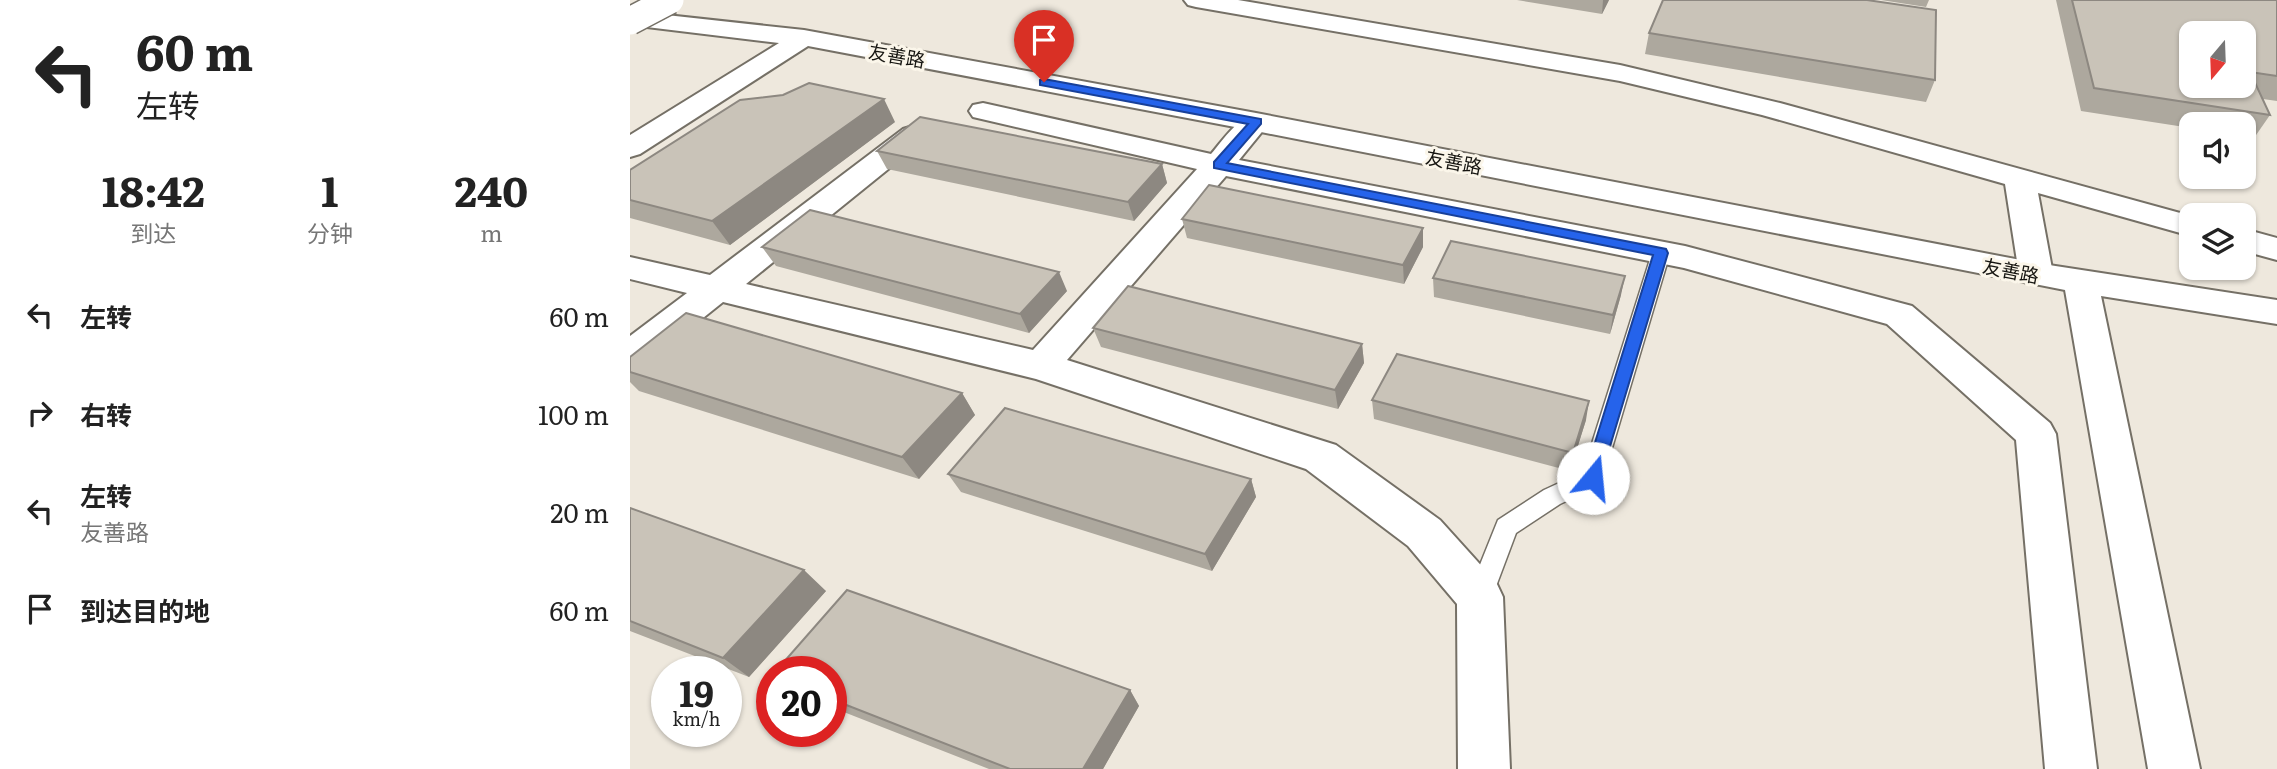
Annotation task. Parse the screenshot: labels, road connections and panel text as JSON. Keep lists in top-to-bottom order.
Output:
{
  "streets": {
    "main road": ["友善路"]
  },
  "north": "bottom",
  "page": {
    "turn": ["60 m", "左转"],
    "eta": [
      "18:42",
      "到达",
      "1",
      "分钟",
      "240",
      "m"
    ],
    "list": [
      {
        "name": "左转",
        "value": "60 m"
      },
      {
        "name": "右转",
        "value": "100 m"
      },
      {
        "name": "左转",
        "note": "友善路",
        "value": "20 m"
      },
      {
        "name": "到达目的地",
        "value": "60 m"
      }
    ],
    "speed": "19 km/h",
    "limit": "20"
  }
}
